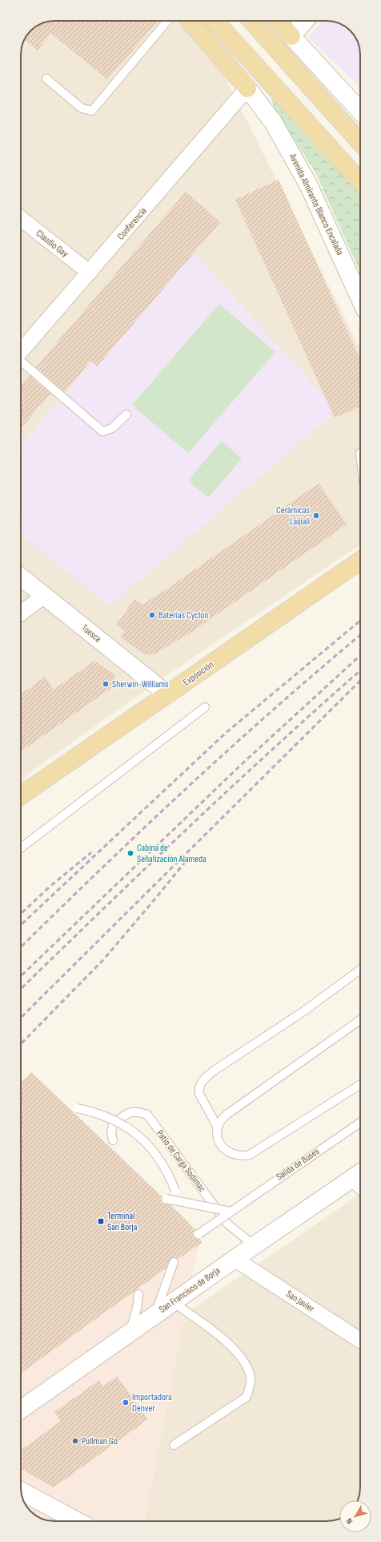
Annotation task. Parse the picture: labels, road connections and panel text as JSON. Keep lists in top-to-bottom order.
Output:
{
  "streets": {
    "main road": ["Exposición"],
    "street": [
      "Avenida Almirante Blanco Encalada",
      "Conferencia",
      "Claudio Gay",
      "Toesca",
      "San Francisco de Borja",
      "San Javier"
    ],
    "lane": ["Patio de Carga Sodimac", "Salida de Buses"]
  },
  "crossings": [
    ["Avenida Almirante Blanco Encalada", "Conferencia"],
    ["Conferencia", "Claudio Gay"],
    ["Toesca", "Exposición"],
    ["Patio de Carga Sodimac", "San Francisco de Borja"],
    ["San Francisco de Borja", "San Javier"]
  ],
  "places": {
    "other": [
      "Cerámicas Laijiali",
      "Baterias Cyclon",
      "Sherwin-Williams",
      "Cabina de Señalización Alameda",
      "Importadora Denver",
      "Pullman Go"
    ],
    "transit": ["Terminal San Borja"]
  },
  "north": "bottom left"
}
